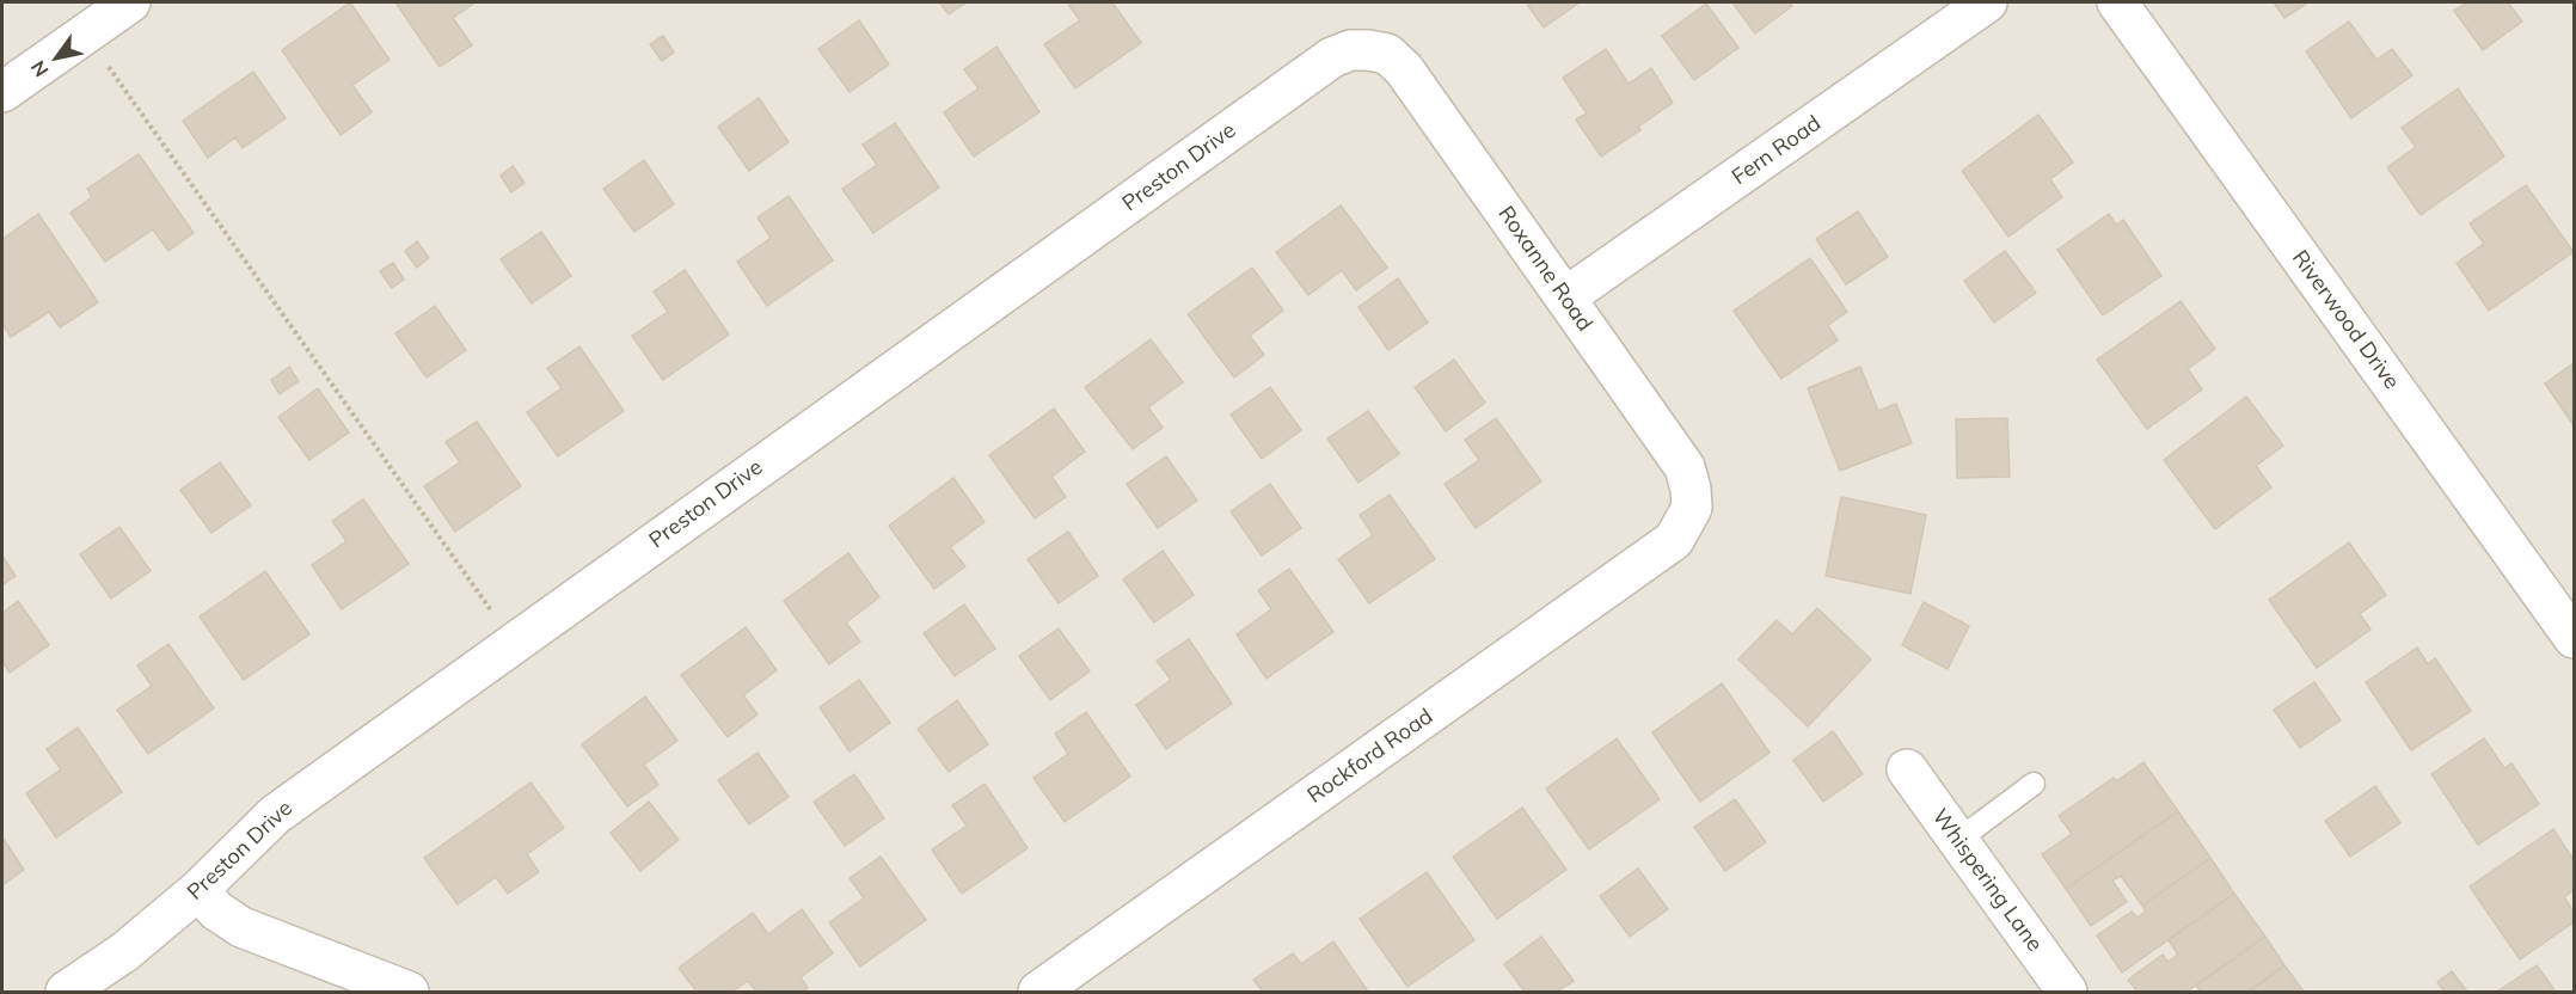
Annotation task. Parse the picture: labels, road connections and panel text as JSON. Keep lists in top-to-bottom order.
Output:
{
  "streets": {
    "street": [
      "Fern Road",
      "Preston Drive",
      "Roxanne Road",
      "Riverwood Drive",
      "Rockford Road",
      "Whispering Lane"
    ]
  },
  "crossings": [
    ["Fern Road", "Roxanne Road"],
    ["Preston Drive", "Roxanne Road"],
    ["Roxanne Road", "Rockford Road"]
  ],
  "north": "bottom left"
}
